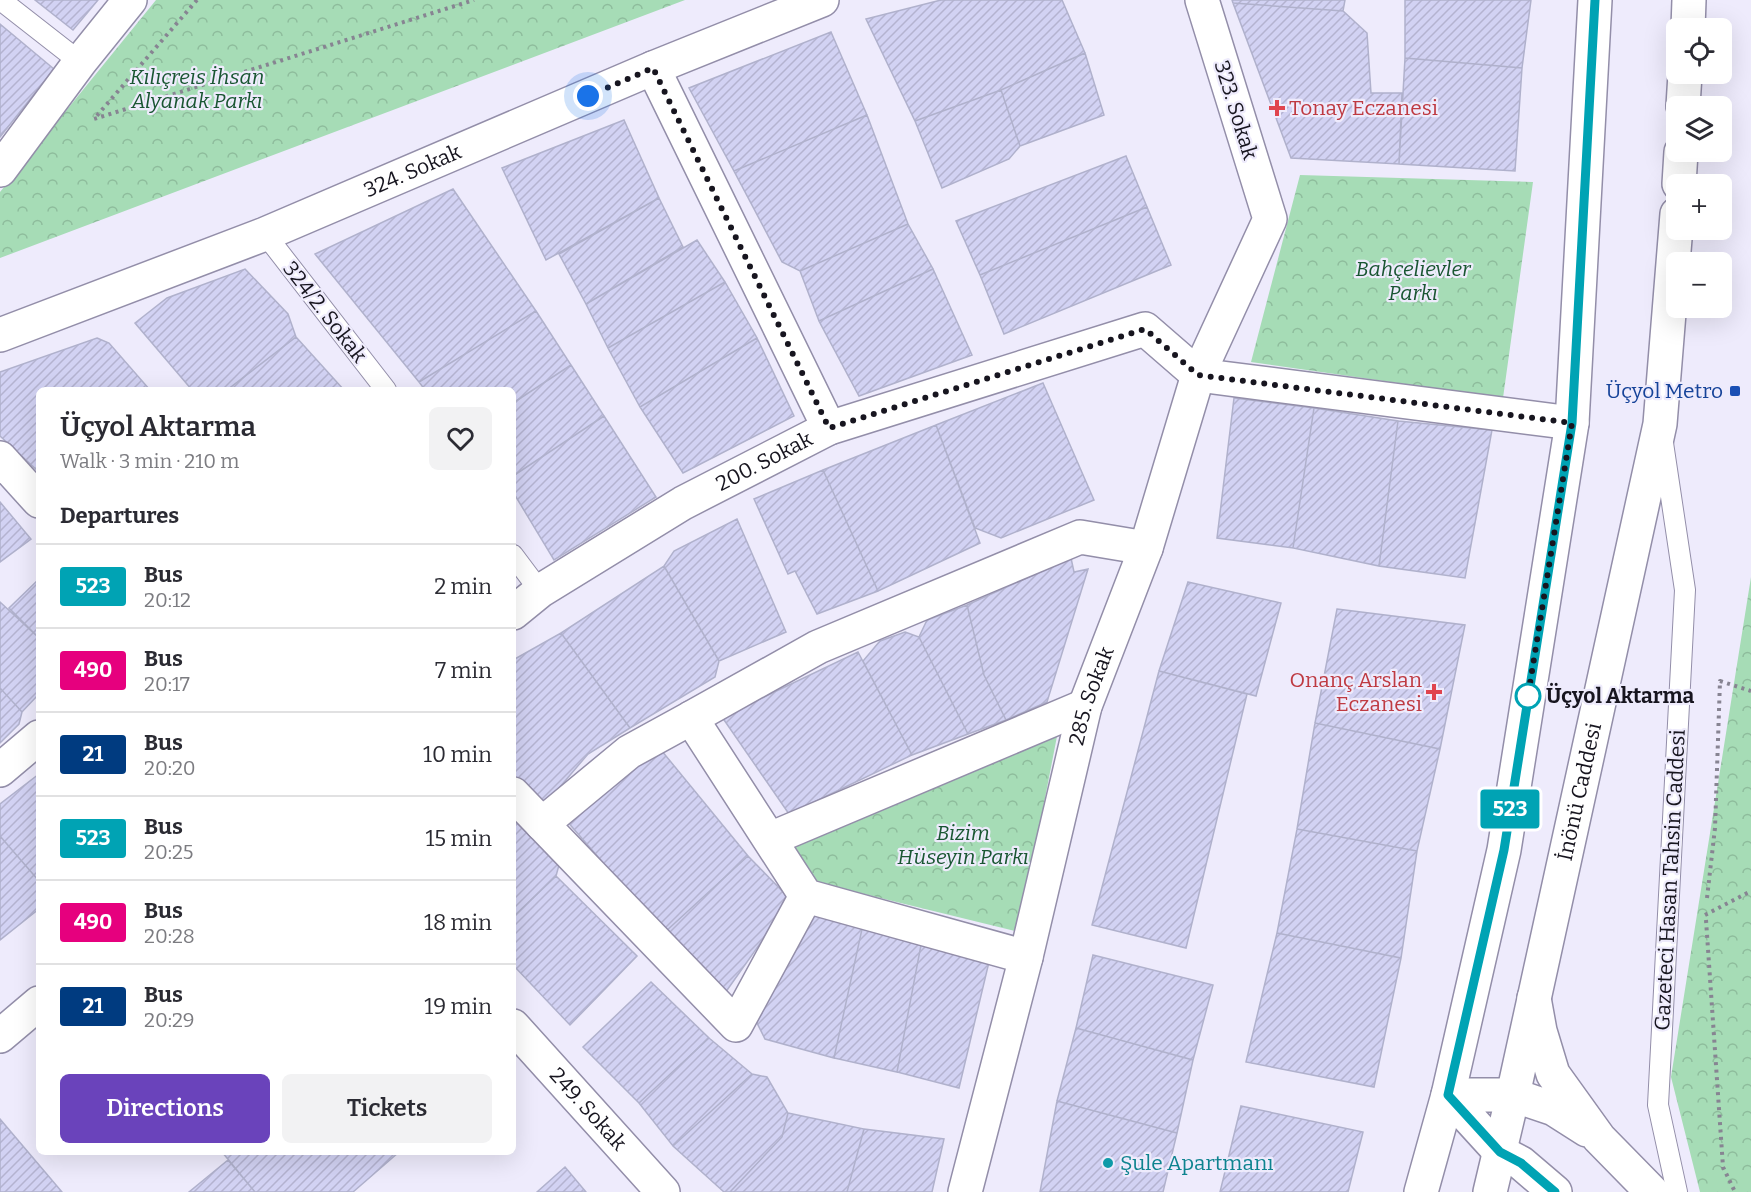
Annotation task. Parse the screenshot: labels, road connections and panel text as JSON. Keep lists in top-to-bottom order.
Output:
{
  "streets": {
    "street": [
      "323. Sokak",
      "324. Sokak",
      "200. Sokak",
      "285. Sokak",
      "İnönü Caddesi",
      "249. Sokak"
    ],
    "lane": ["324/2. Sokak", "Gazeteci Hasan Tahsin Caddesi"]
  },
  "crossings": [
    ["323. Sokak", "285. Sokak"],
    ["324. Sokak", "324/2. Sokak"],
    ["200. Sokak", "285. Sokak"],
    ["İnönü Caddesi", "Gazeteci Hasan Tahsin Caddesi"]
  ],
  "parks": ["Kılıçreis İhsan Alyanak Parkı", "Bahçelievler Parkı", "Bizim Hüseyin Parkı"],
  "places": {
    "health": ["Tonay Eczanesi", "Onanç Arslan Eczanesi"],
    "transit": ["Üçyol Metro"],
    "other": ["Üçyol Aktarma", "Şule Apartmanı"]
  },
  "lines": ["bus line 523"],
  "page": {
    "on_map": "523",
    "map_buttons": ["+", "−"],
    "heading": [
      ["Üçyol Aktarma", "Walk · 3 min · 210 m"],
      "Departures"
    ],
    "list": [
      {
        "mark": "523",
        "name": "Bus",
        "note": "20:12",
        "value": "2 min"
      },
      {
        "mark": "490",
        "name": "Bus",
        "note": "20:17",
        "value": "7 min"
      },
      {
        "mark": "21",
        "name": "Bus",
        "note": "20:20",
        "value": "10 min"
      },
      {
        "mark": "523",
        "name": "Bus",
        "note": "20:25",
        "value": "15 min"
      },
      {
        "mark": "490",
        "name": "Bus",
        "note": "20:28",
        "value": "18 min"
      },
      {
        "mark": "21",
        "name": "Bus",
        "note": "20:29",
        "value": "19 min"
      }
    ],
    "buttons": ["Directions", "Tickets"]
  }
}
